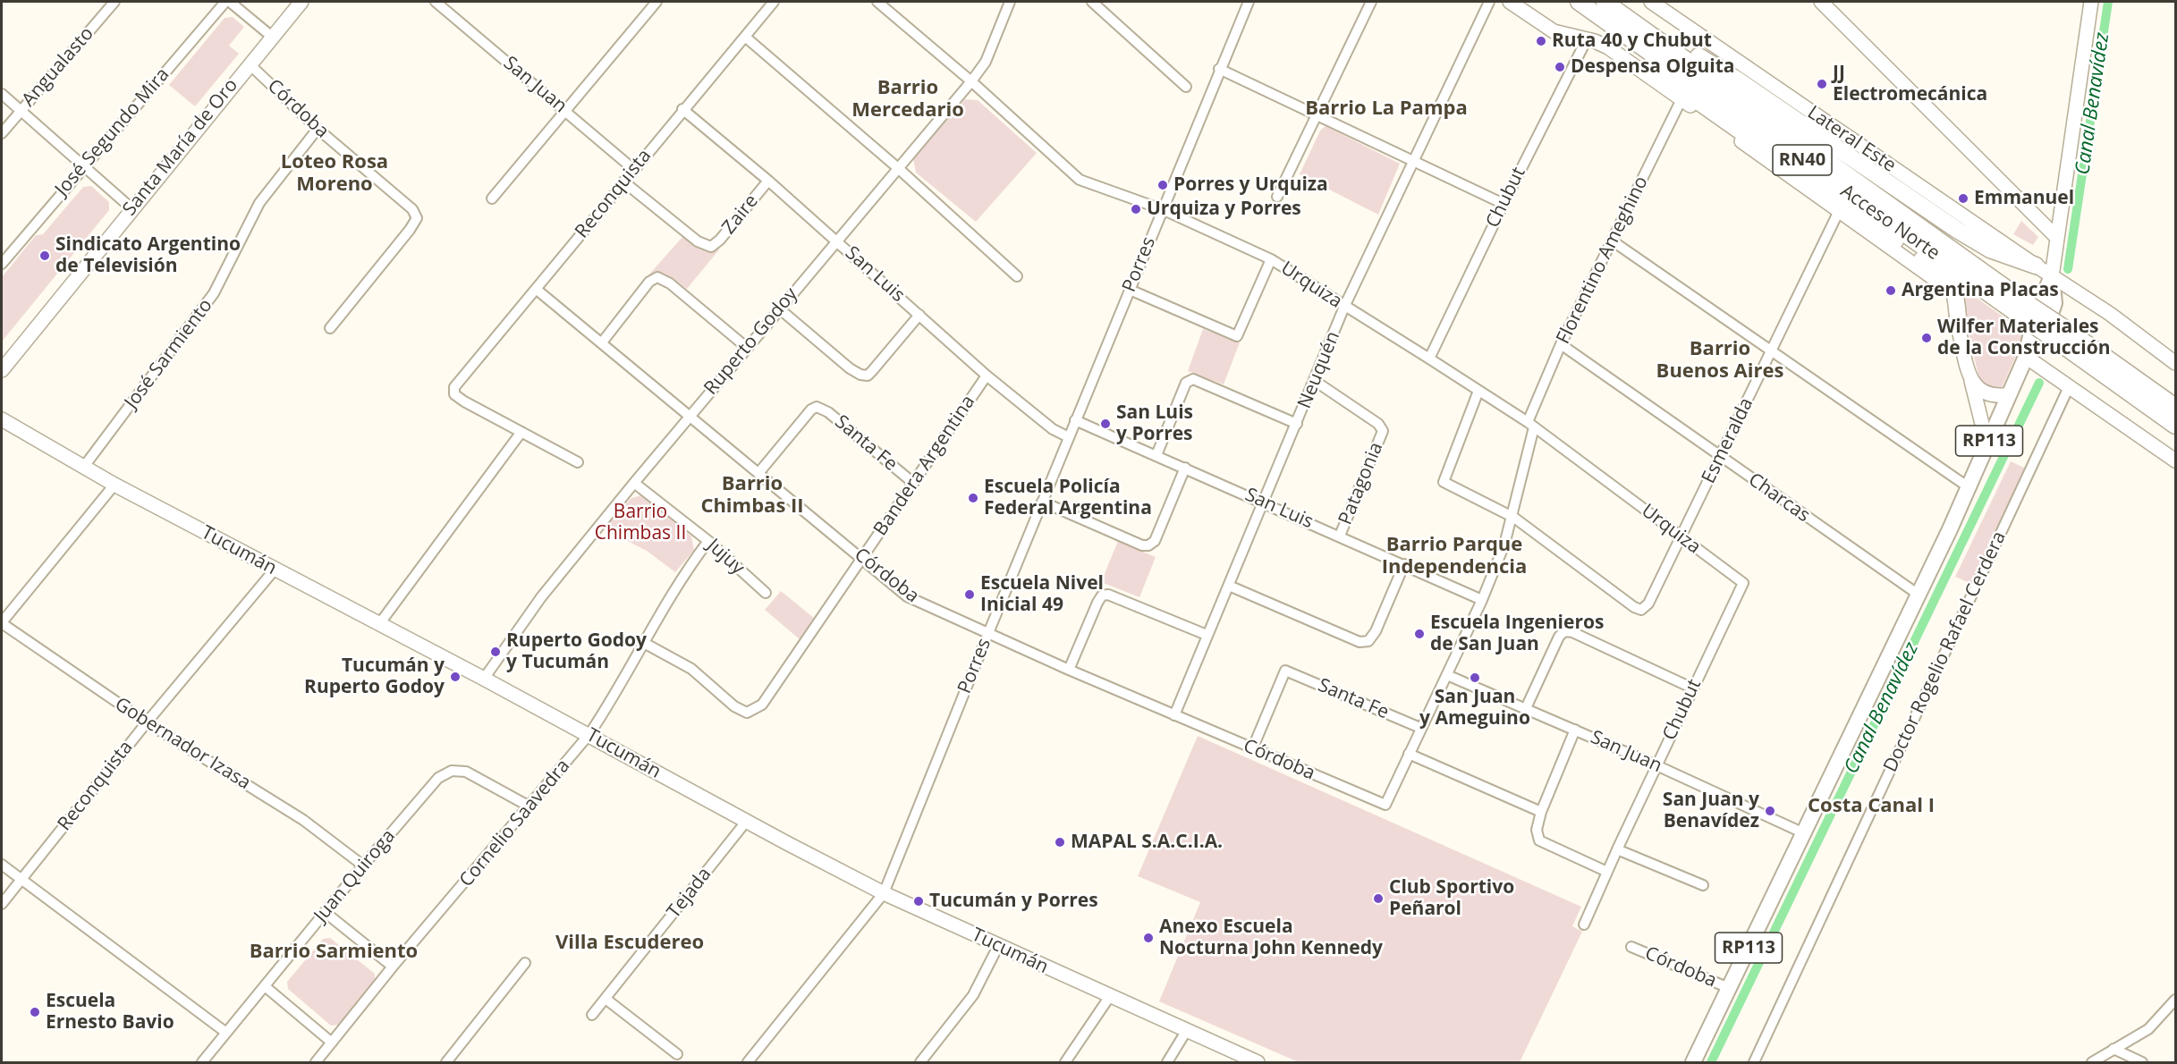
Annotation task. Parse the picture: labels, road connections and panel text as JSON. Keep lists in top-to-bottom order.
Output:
{
  "streets": {
    "highway": ["RN40", "Acceso Norte"],
    "main road": ["RP113"],
    "street": [
      "Angualasto",
      "San Juan",
      "Córdoba",
      "José Segundo Mira",
      "Lateral Este",
      "Santa María de Oro",
      "Reconquista",
      "Chubut",
      "Zaire",
      "Florentino Ameghino",
      "Porres",
      "San Luis",
      "Urquiza",
      "Ruperto Godoy",
      "José Sarmiento",
      "Neuquén",
      "Esmeralda",
      "Santa Fe",
      "Bandera Argentina",
      "Patagonia",
      "Charcas",
      "Tucumán",
      "Jujuy",
      "Doctor Rogelio Rafael Cerdera",
      "Gobernador Izasa",
      "Cornelio Saavedra",
      "Juan Quiroga",
      "Tejada"
    ]
  },
  "crossings": [
    ["San Juan", "Reconquista"],
    ["San Juan", "Chubut"],
    ["San Juan", "Florentino Ameghino"],
    ["San Juan", "RP113"],
    ["Córdoba", "Santa María de Oro"],
    ["Córdoba", "Reconquista"],
    ["Córdoba", "Florentino Ameghino"],
    ["Córdoba", "Porres"],
    ["Córdoba", "Ruperto Godoy"],
    ["Córdoba", "José Sarmiento"],
    ["Córdoba", "Neuquén"],
    ["Córdoba", "RP113"],
    ["Córdoba", "Santa Fe"],
    ["Córdoba", "Bandera Argentina"],
    ["Lateral Este", "RP113"],
    ["Reconquista", "Zaire"],
    ["Reconquista", "San Luis"],
    ["Reconquista", "Tucumán"],
    ["Reconquista", "Gobernador Izasa"],
    ["Chubut", "Urquiza"],
    ["Zaire", "San Luis"],
    ["Florentino Ameghino", "San Luis"],
    ["Florentino Ameghino", "Urquiza"],
    ["Florentino Ameghino", "Esmeralda"],
    ["Florentino Ameghino", "Santa Fe"],
    ["Florentino Ameghino", "Charcas"],
    ["Porres", "San Luis"],
    ["Porres", "Urquiza"],
    ["Porres", "Tucumán"],
    ["San Luis", "Ruperto Godoy"],
    ["San Luis", "Neuquén"],
    ["San Luis", "Bandera Argentina"],
    ["San Luis", "Patagonia"],
    ["Urquiza", "Ruperto Godoy"],
    ["Urquiza", "Neuquén"],
    ["Urquiza", "Esmeralda"],
    ["Ruperto Godoy", "Tucumán"],
    ["Ruperto Godoy", "Jujuy"],
    ["José Sarmiento", "Tucumán"],
    ["Neuquén", "Patagonia"],
    ["Esmeralda", "Charcas"],
    ["RP113", "Charcas"],
    ["Santa Fe", "Bandera Argentina"],
    ["Bandera Argentina", "Cornelio Saavedra"],
    ["Tucumán", "Cornelio Saavedra"],
    ["Tucumán", "Tejada"],
    ["Jujuy", "Cornelio Saavedra"],
    ["Gobernador Izasa", "Juan Quiroga"],
    ["Cornelio Saavedra", "Juan Quiroga"]
  ],
  "districts": [
    "Barrio Mercedario",
    "Barrio La Pampa",
    "Loteo Rosa Moreno",
    "Barrio Buenos Aires",
    "Barrio Chimbas II",
    "Barrio Parque Independencia",
    "Costa Canal I",
    "Villa Escudereo",
    "Barrio Sarmiento"
  ],
  "water": ["Canal Benavídez"],
  "parks": ["Barrio Chimbas II"],
  "places": [
    "Ruta 40 y Chubut",
    "Despensa Olguita",
    "JJ Electromecánica",
    "Porres y Urquiza",
    "Emmanuel",
    "Urquiza y Porres",
    "Sindicato Argentino de Televisión",
    "Argentina Placas",
    "Wilfer Materiales de la Construcción",
    "San Luis y Porres",
    "Escuela Policía Federal Argentina",
    "Escuela Nivel Inicial 49",
    "Escuela Ingenieros de San Juan",
    "Ruperto Godoy y Tucumán",
    "Tucumán y Ruperto Godoy",
    "San Juan y Ameguino",
    "San Juan y Benavídez",
    "MAPAL S.A.C.I.A.",
    "Club Sportivo Peñarol",
    "Tucumán y Porres",
    "Anexo Escuela Nocturna John Kennedy",
    "Escuela Ernesto Bavio"
  ]
}
